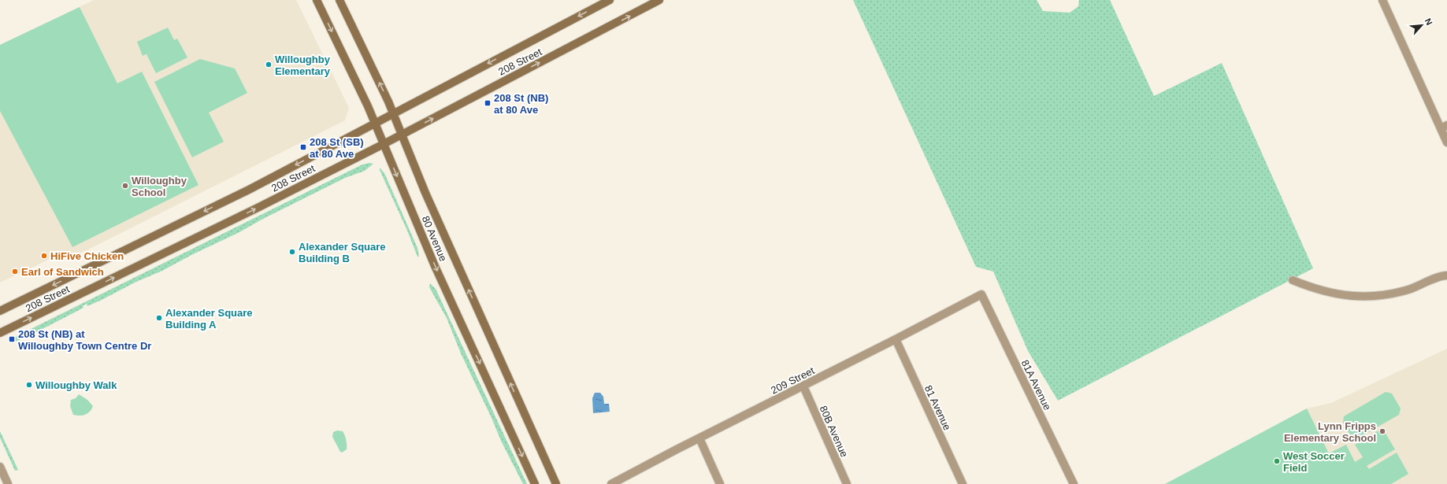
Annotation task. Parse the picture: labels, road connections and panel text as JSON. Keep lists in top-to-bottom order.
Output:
{
  "streets": {
    "main road": ["208 Street", "80 Avenue"],
    "street": [
      "209 Street",
      "81A Avenue",
      "81 Avenue",
      "80B Avenue"
    ]
  },
  "crossings": [
    ["208 Street", "80 Avenue"],
    ["209 Street", "81A Avenue"],
    ["209 Street", "81 Avenue"],
    ["209 Street", "80B Avenue"]
  ],
  "places": {
    "other": [
      "Willoughby Elementary",
      "Willoughby School",
      "Alexander Square Building B",
      "HiFive Chicken",
      "Earl of Sandwich",
      "Alexander Square Building A",
      "Willoughby Walk",
      "Lynn Fripps Elementary School",
      "West Soccer Field"
    ],
    "transit": ["208 St (NB) at 80 Ave", "208 St (SB) at 80 Ave", "208 St (NB) at Willoughby Town Centre Dr"]
  },
  "north": "top right"
}
